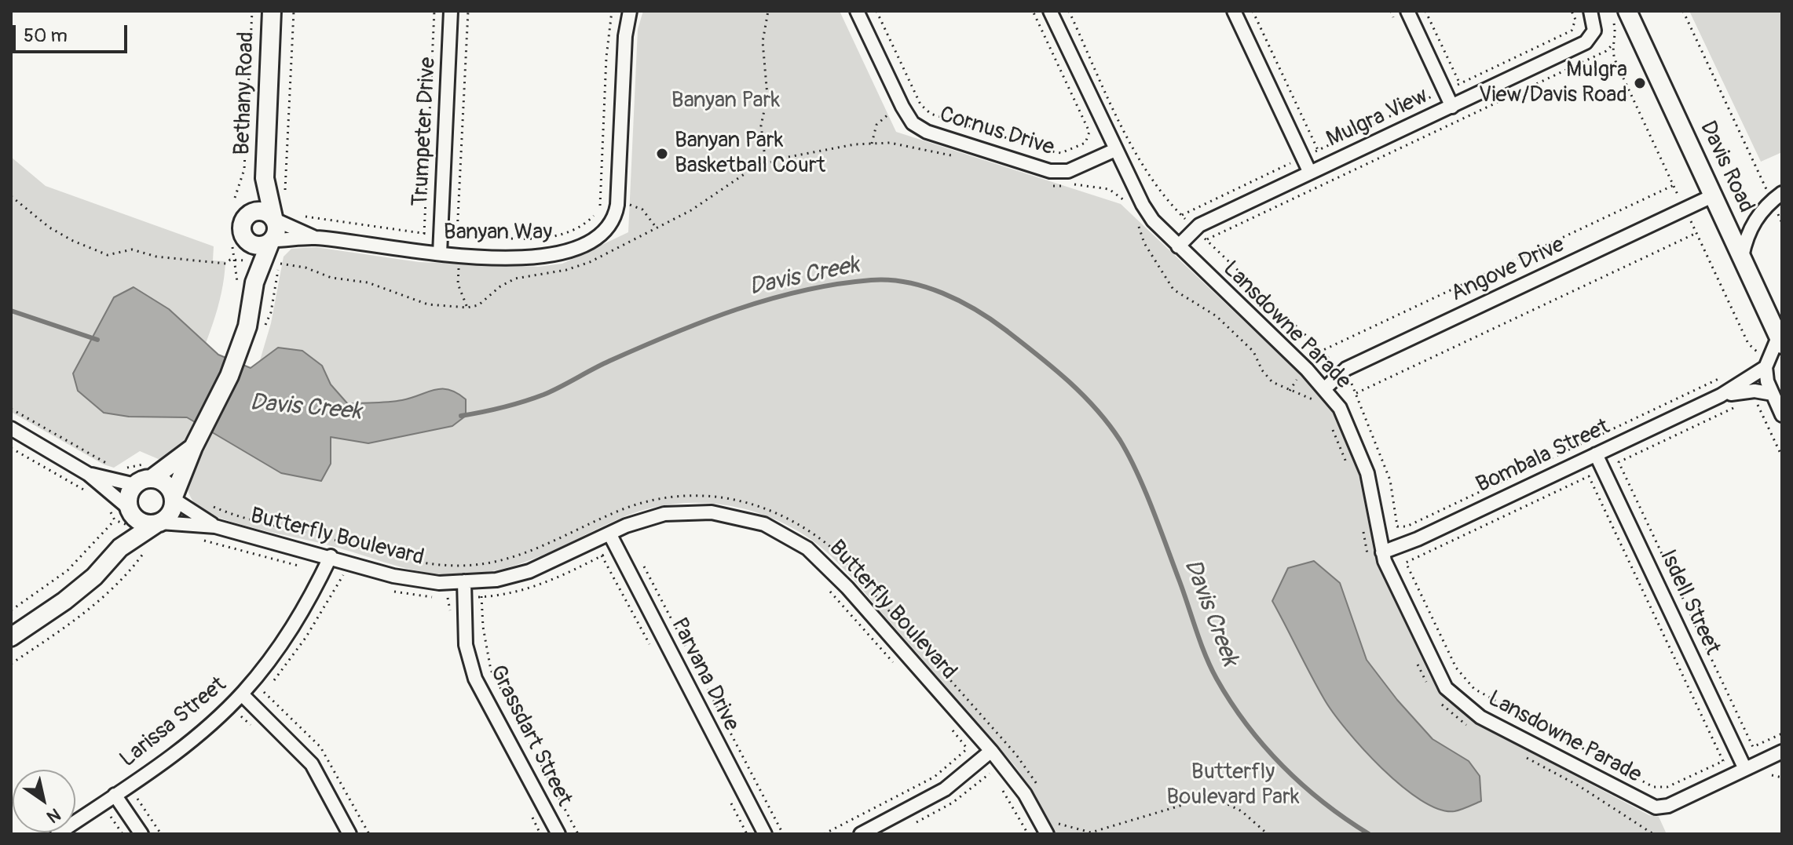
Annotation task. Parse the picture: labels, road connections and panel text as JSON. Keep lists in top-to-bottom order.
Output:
{
  "streets": {
    "street": [
      "Bethany Road",
      "Mulgra View",
      "Trumpeter Drive",
      "Cornus Drive",
      "Davis Road",
      "Banyan Way",
      "Angove Drive",
      "Lansdowne Parade",
      "Bombala Street",
      "Butterfly Boulevard",
      "Isdell Street",
      "Parvana Drive",
      "Larissa Street",
      "Grassdart Street"
    ]
  },
  "crossings": [
    ["Bethany Road", "Banyan Way"],
    ["Mulgra View", "Lansdowne Parade"],
    ["Trumpeter Drive", "Banyan Way"],
    ["Cornus Drive", "Lansdowne Parade"],
    ["Davis Road", "Angove Drive"],
    ["Angove Drive", "Lansdowne Parade"],
    ["Lansdowne Parade", "Bombala Street"],
    ["Lansdowne Parade", "Isdell Street"],
    ["Bombala Street", "Isdell Street"],
    ["Butterfly Boulevard", "Parvana Drive"],
    ["Butterfly Boulevard", "Larissa Street"],
    ["Butterfly Boulevard", "Grassdart Street"]
  ],
  "water": ["Davis Creek"],
  "parks": ["Banyan Park", "Butterfly Boulevard Park"],
  "places": ["Mulgra View/Davis Road", "Banyan Park Basketball Court"],
  "scale_bar": "50 m",
  "north": "bottom right"
}
